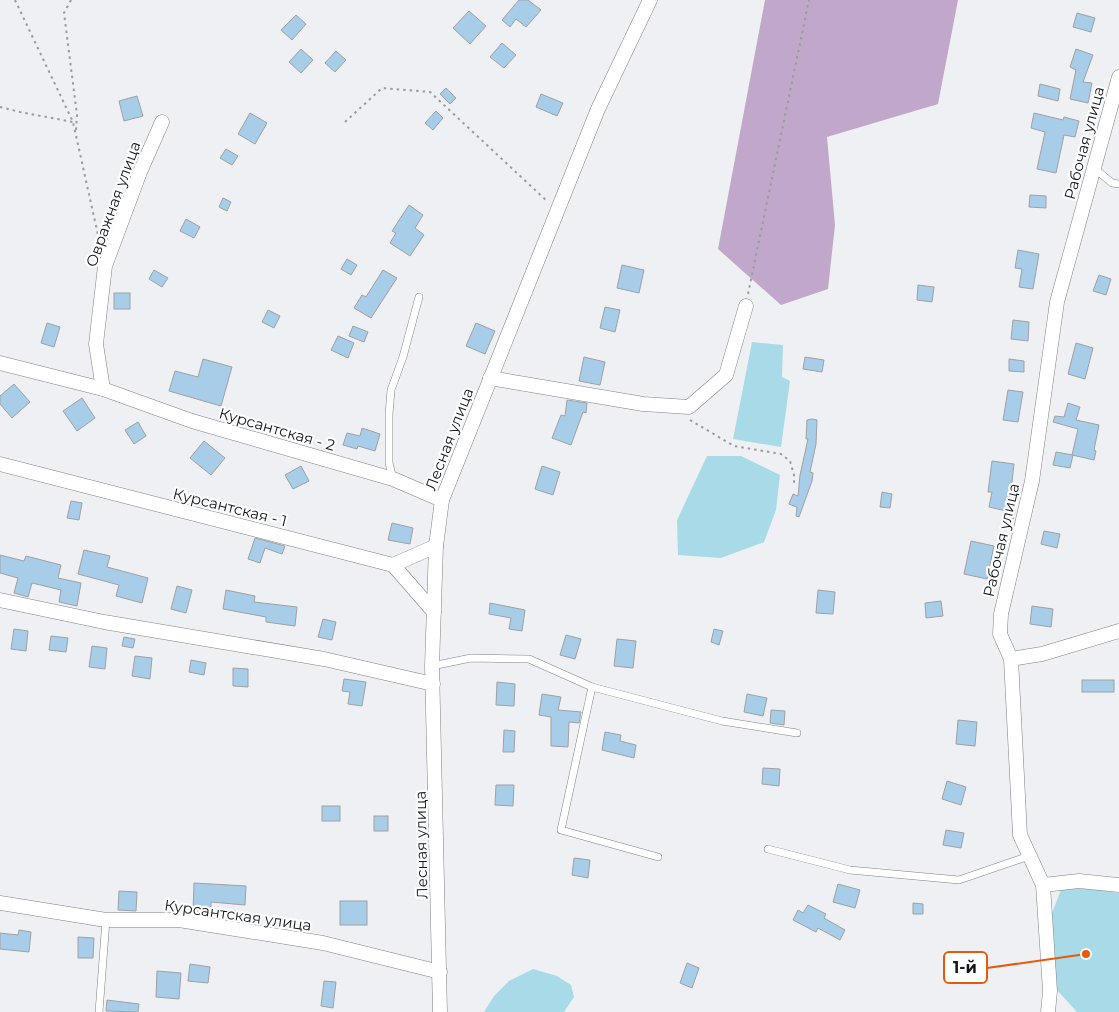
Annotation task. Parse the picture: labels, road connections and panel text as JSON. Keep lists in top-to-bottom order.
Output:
{
  "streets": {
    "street": [
      "Рабочая улица",
      "Овражная улица",
      "Курсантская - 2",
      "Лесная улица",
      "Курсантская - 1",
      "Курсантская улица"
    ]
  },
  "crossings": [
    ["Овражная улица", "Курсантская - 2"],
    ["Курсантская - 2", "Лесная улица"],
    ["Лесная улица", "Курсантская улица"]
  ],
  "places": ["1-й"]
}
